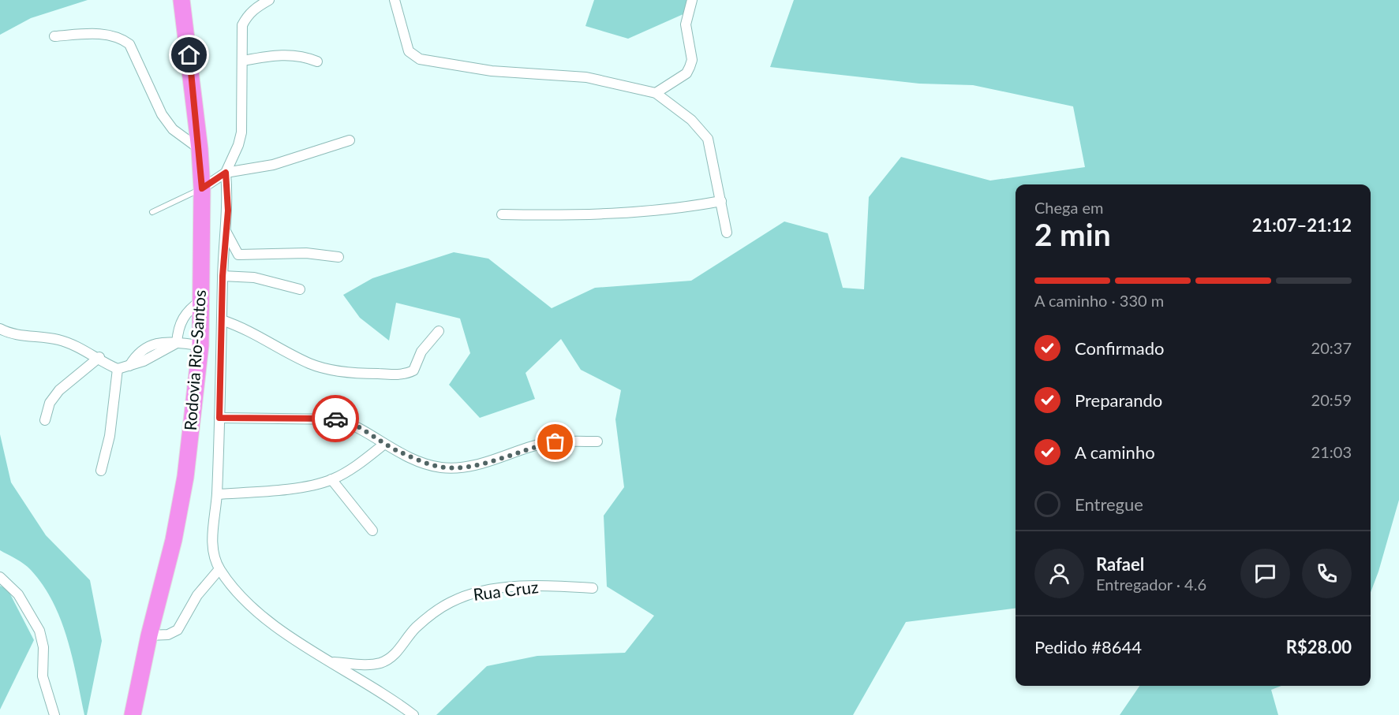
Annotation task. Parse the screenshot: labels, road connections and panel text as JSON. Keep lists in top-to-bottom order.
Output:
{
  "streets": {
    "highway": ["Rodovia Rio-Santos"],
    "street": ["Rua Cruz"]
  },
  "page": {
    "heading": ["2 min", "Chega em", "21:07–21:12"],
    "panel": [
      "Rafael",
      "Entregador · 4.6",
      "Pedido #8644",
      "R$28.00"
    ],
    "bar": "A caminho · 330 m",
    "list": [
      ["Confirmado", "20:37"],
      ["Preparando", "20:59"],
      ["A caminho", "21:03"],
      "Entregue"
    ]
  }
}
